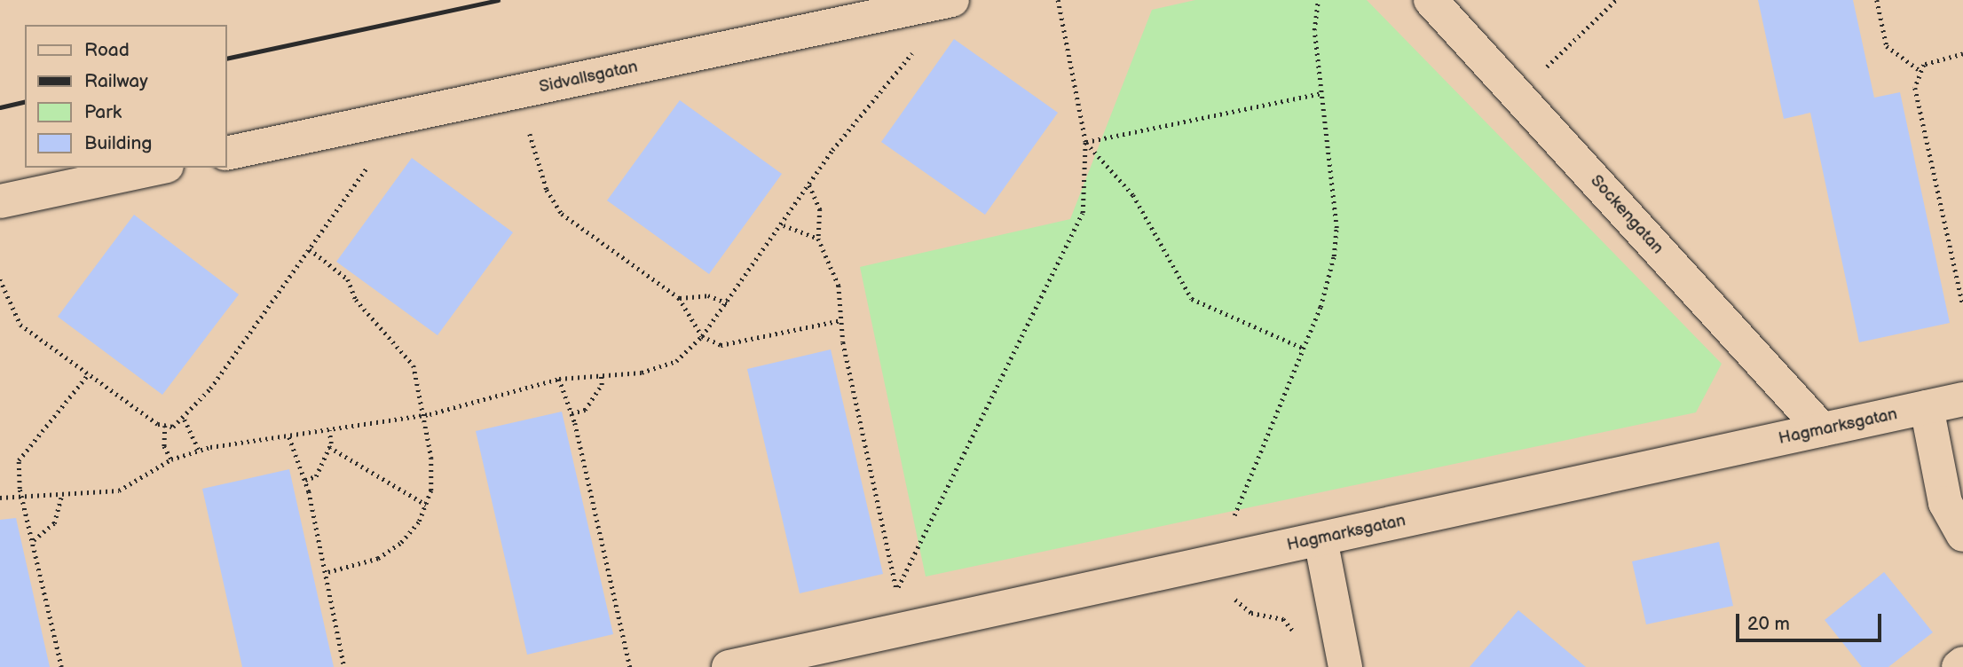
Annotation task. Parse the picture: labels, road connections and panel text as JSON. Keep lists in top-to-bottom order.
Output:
{
  "streets": {
    "street": ["Sidvallsgatan", "Sockengatan", "Hagmarksgatan"]
  },
  "crossings": [
    ["Sockengatan", "Hagmarksgatan"]
  ],
  "legend": [
    "Road",
    "Railway",
    "Park",
    "Building"
  ],
  "scale_bar": "20 m"
}
